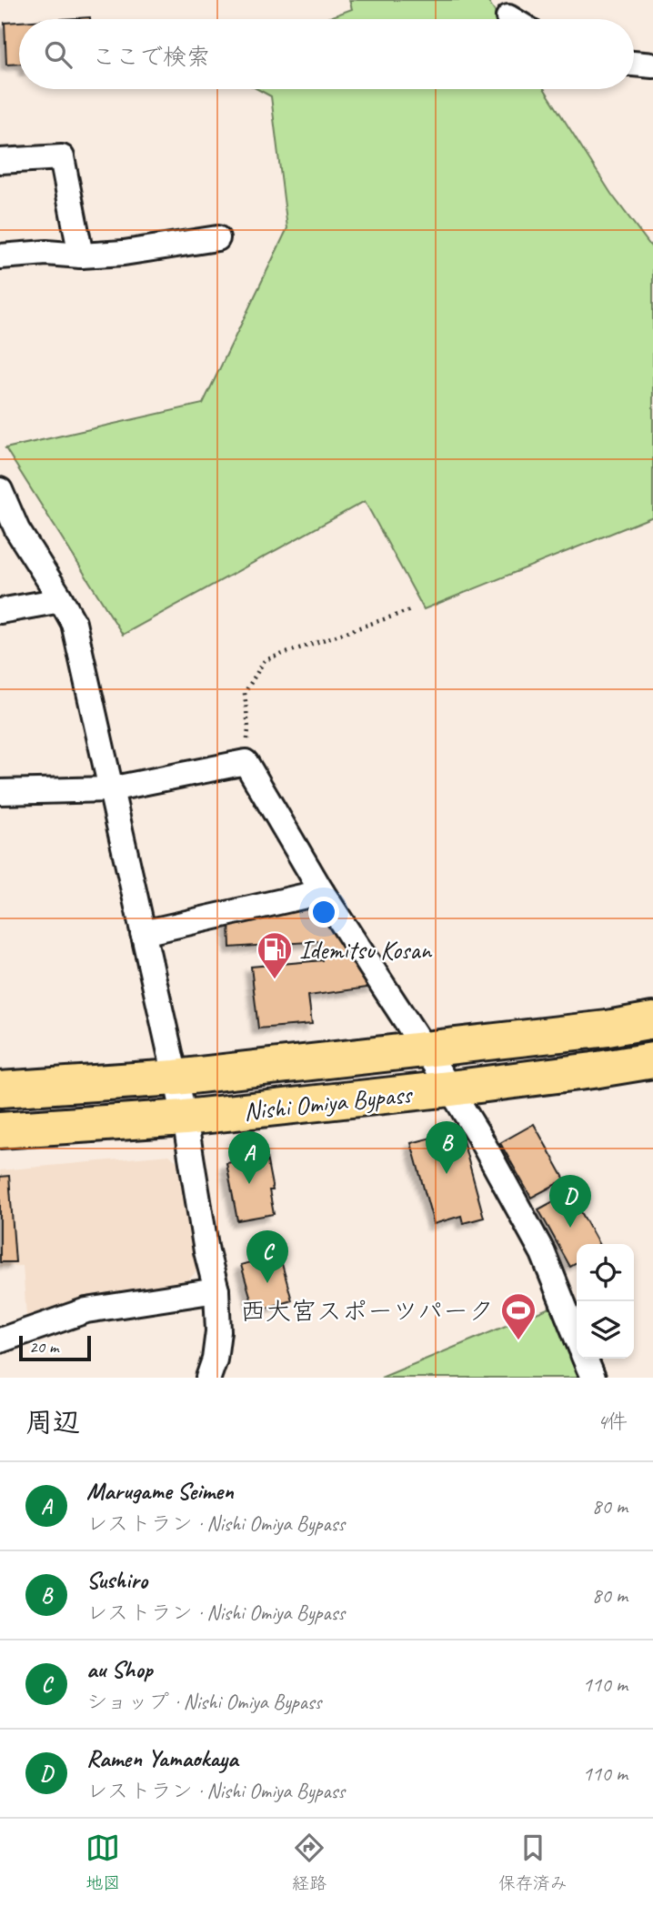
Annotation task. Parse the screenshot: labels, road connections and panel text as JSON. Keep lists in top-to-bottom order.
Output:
{
  "streets": {
    "highway": ["Nishi Omiya Bypass"]
  },
  "places": {
    "fuel station": ["Idemitsu Kosan"],
    "sports": ["西大宮スポーツパーク"]
  },
  "scale_bar": "20 m",
  "page": {
    "search": "ここで検索",
    "pins": [
      "B",
      "A",
      "D",
      "C"
    ],
    "scale": "20 m",
    "heading": ["周辺", "4件"],
    "list": [
      {
        "mark": "A",
        "name": "Marugame Seimen",
        "note": "レストラン · Nishi Omiya Bypass",
        "value": "80 m"
      },
      {
        "mark": "B",
        "name": "Sushiro",
        "note": "レストラン · Nishi Omiya Bypass",
        "value": "80 m"
      },
      {
        "mark": "C",
        "name": "au Shop",
        "note": "ショップ · Nishi Omiya Bypass",
        "value": "110 m"
      },
      {
        "mark": "D",
        "name": "Ramen Yamaokaya",
        "note": "レストラン · Nishi Omiya Bypass",
        "value": "110 m"
      }
    ],
    "nav": ["地図", "経路", "保存済み"]
  }
}
